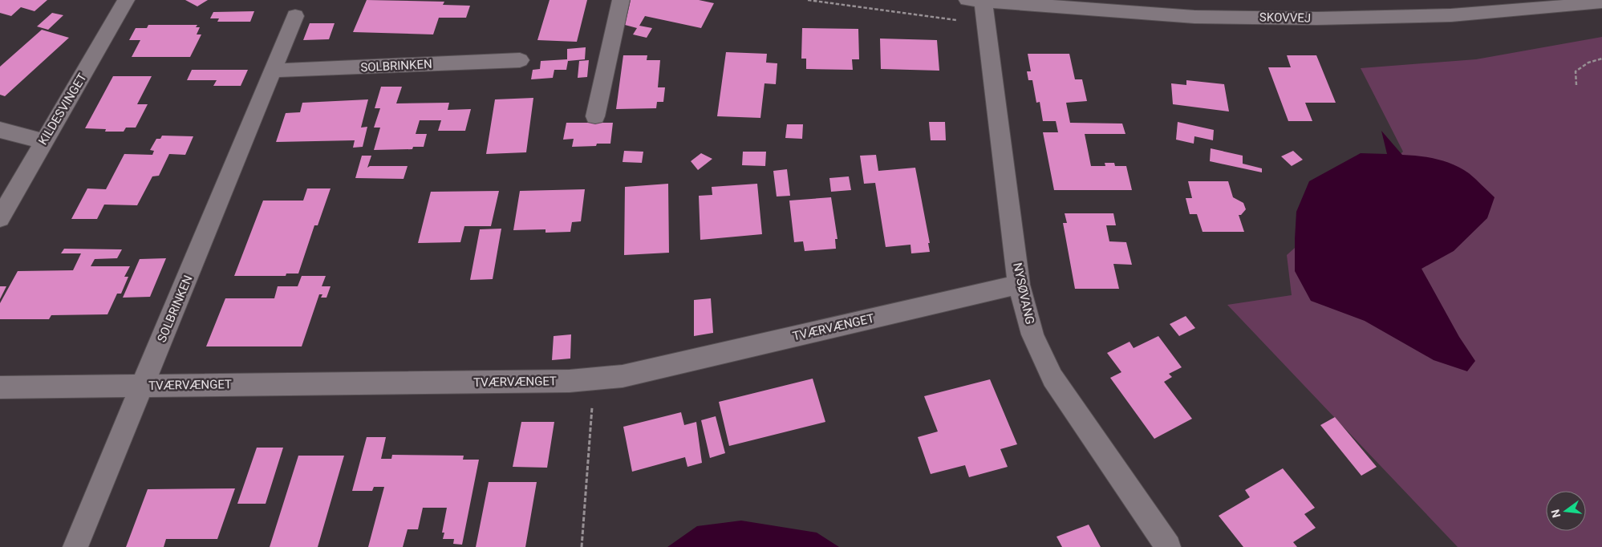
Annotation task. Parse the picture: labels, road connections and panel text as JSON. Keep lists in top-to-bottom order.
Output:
{
  "streets": {
    "street": [
      "SKOVVEJ",
      "SOLBRINKEN",
      "KILDESVINGET",
      "NYSØVANG",
      "TVÆRVÆNGET"
    ]
  },
  "crossings": [
    ["SKOVVEJ", "NYSØVANG"],
    ["SOLBRINKEN", "TVÆRVÆNGET"],
    ["NYSØVANG", "TVÆRVÆNGET"]
  ],
  "north": "left"
}
